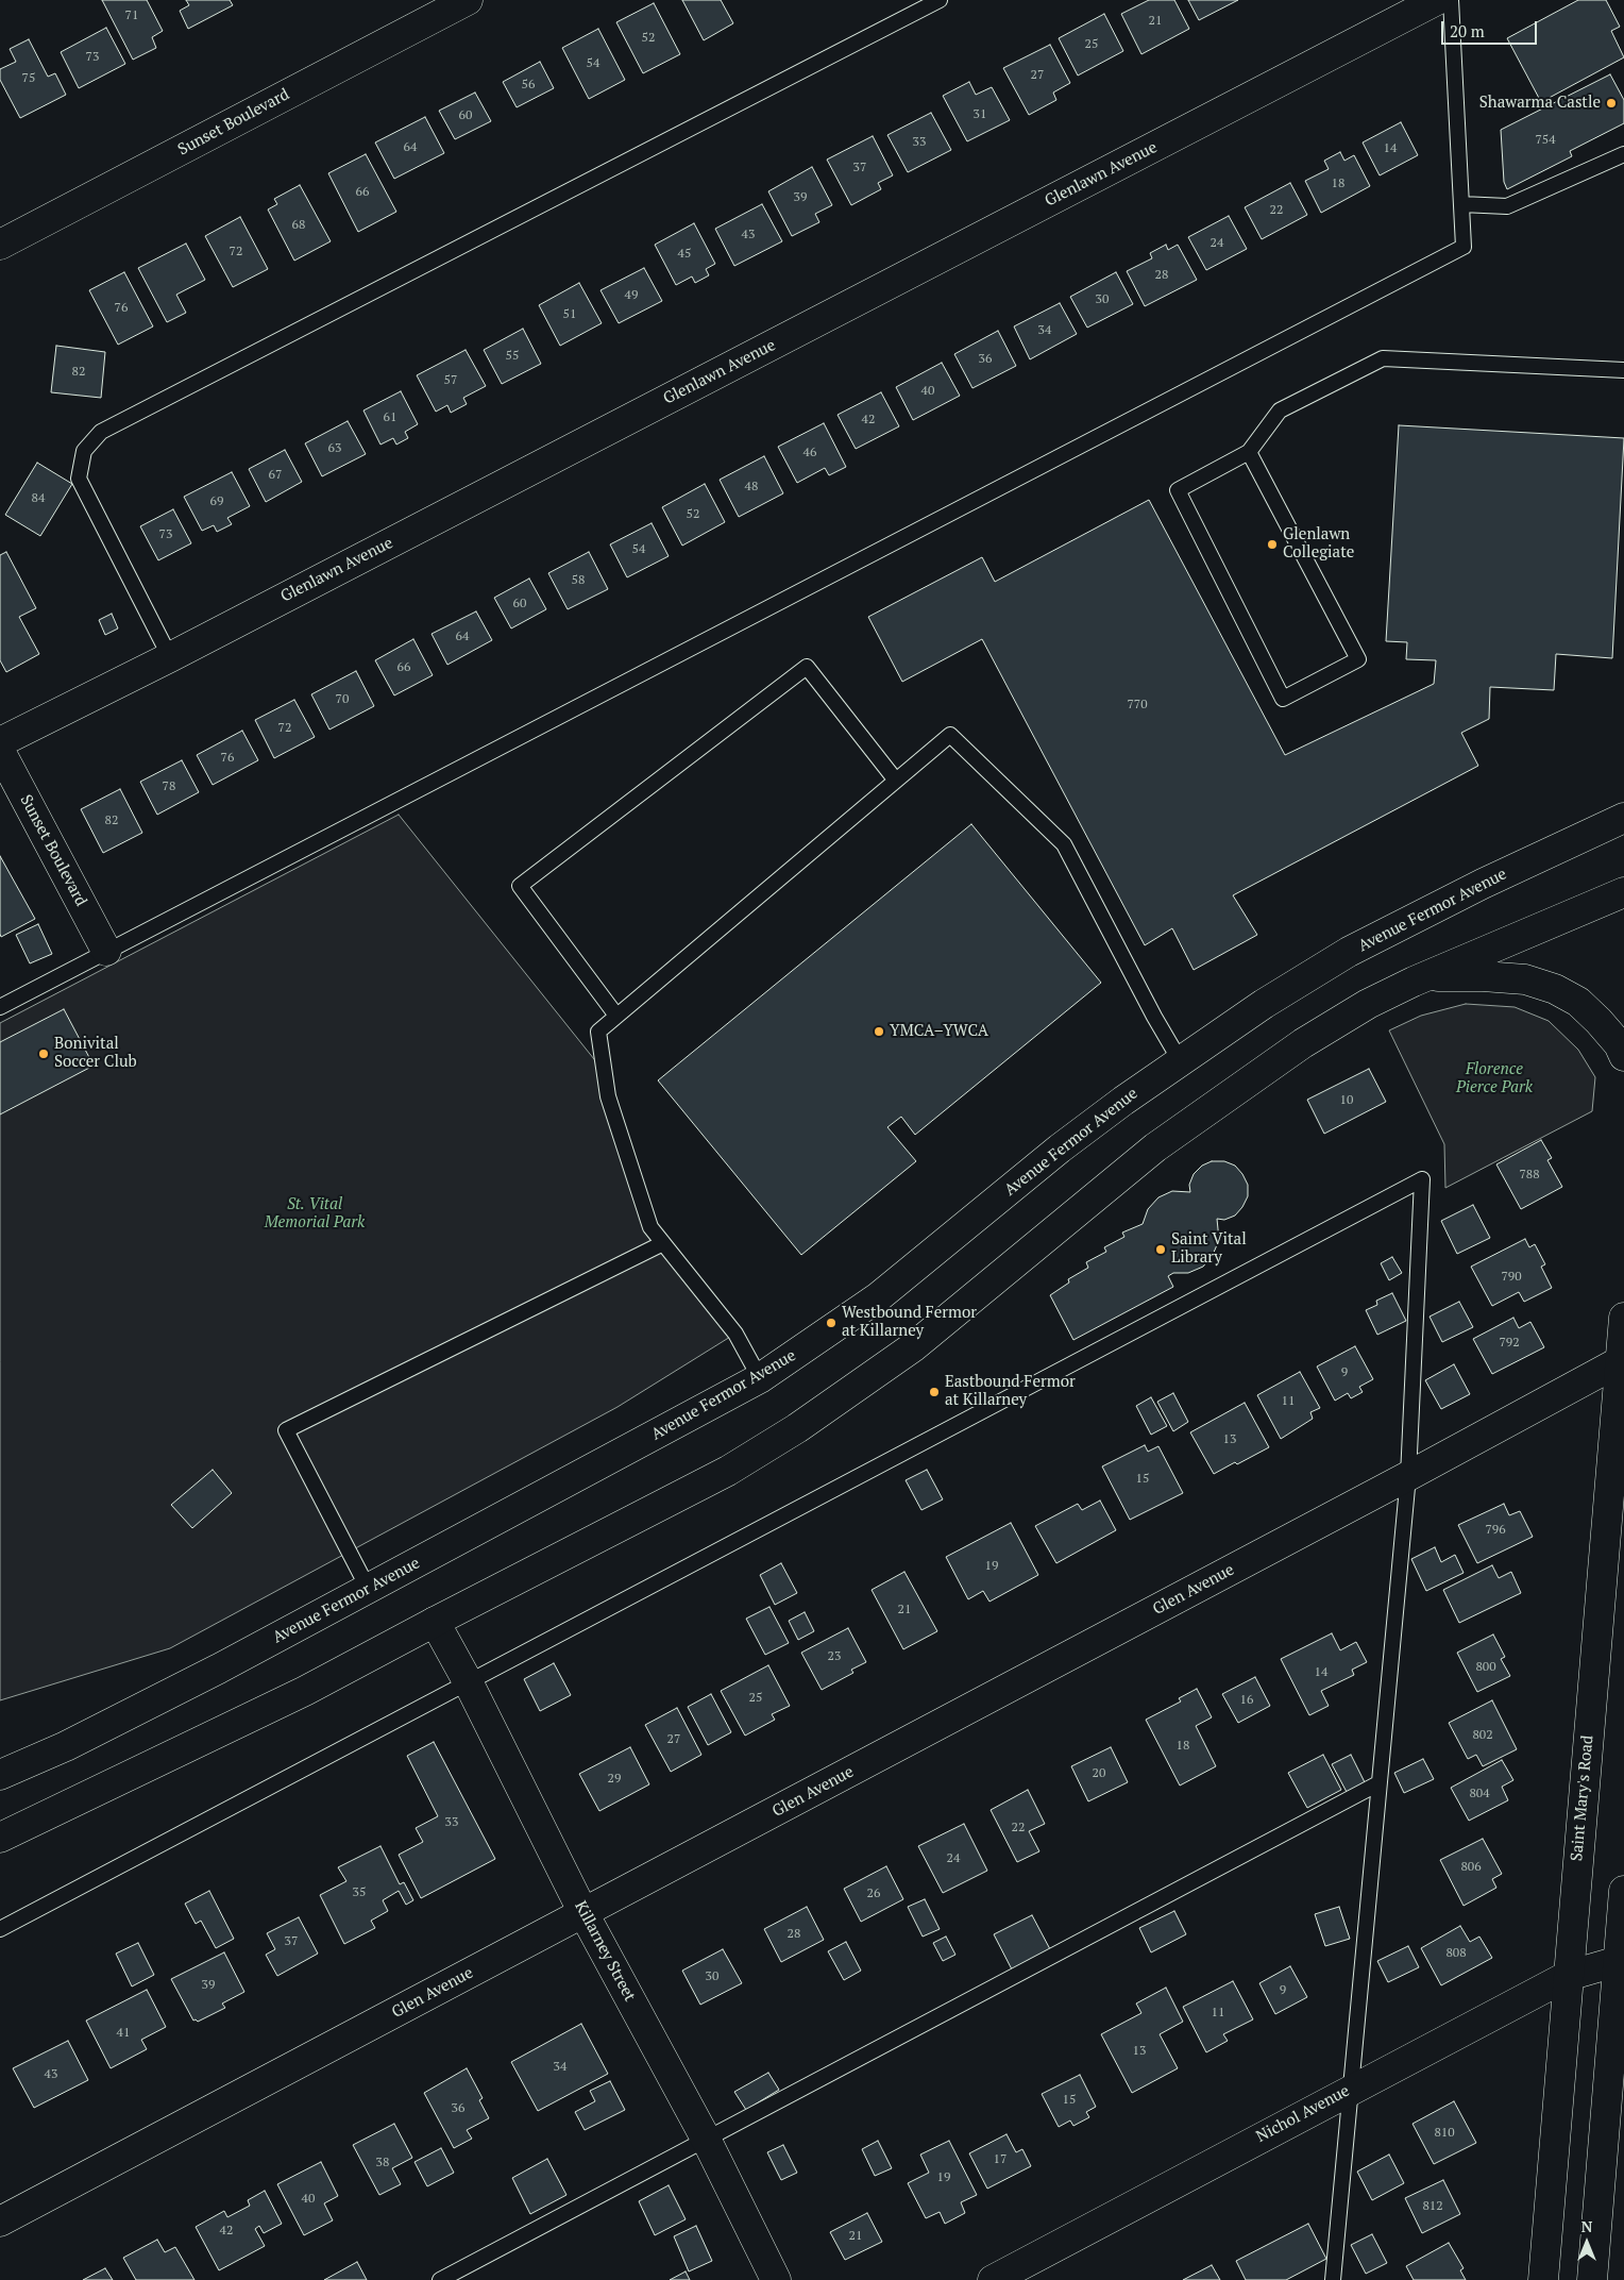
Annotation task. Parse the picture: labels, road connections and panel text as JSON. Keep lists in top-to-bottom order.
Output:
{
  "streets": {
    "street": [
      "Sunset Boulevard",
      "Glenlawn Avenue",
      "Avenue Fermor Avenue",
      "Glen Avenue",
      "Saint Mary's Road",
      "Killarney Street",
      "Nichol Avenue"
    ]
  },
  "crossings": [
    ["Glen Avenue", "Saint Mary's Road"],
    ["Glen Avenue", "Killarney Street"],
    ["Saint Mary's Road", "Nichol Avenue"]
  ],
  "parks": ["Florence Pierce Park", "St. Vital Memorial Park"],
  "places": [
    "Shawarma Castle",
    "Glenlawn Collegiate",
    "YMCA–YWCA",
    "Bonivital Soccer Club",
    "Saint Vital Library",
    "Westbound Fermor at Killarney",
    "Eastbound Fermor at Killarney"
  ],
  "house_numbers": [
    "71",
    "21",
    "52",
    "25",
    "73",
    "54",
    "27",
    "75",
    "56",
    "31",
    "60",
    "754",
    "33",
    "64",
    "14",
    "37",
    "18",
    "66",
    "39",
    "22",
    "68",
    "43",
    "24",
    "72",
    "45",
    "28",
    "49",
    "30",
    "76",
    "51",
    "34",
    "55",
    "36",
    "82",
    "57",
    "40",
    "61",
    "42",
    "63",
    "46",
    "67",
    "48",
    "84",
    "69",
    "52",
    "73",
    "54",
    "58",
    "60",
    "64",
    "66",
    "70",
    "770",
    "72",
    "76",
    "78",
    "82",
    "10",
    "788",
    "790",
    "792",
    "9",
    "11",
    "13",
    "15",
    "796",
    "19",
    "21",
    "23",
    "800",
    "14",
    "25",
    "16",
    "802",
    "27",
    "18",
    "20",
    "29",
    "804",
    "33",
    "22",
    "24",
    "806",
    "35",
    "26",
    "28",
    "37",
    "808",
    "30",
    "39",
    "9",
    "11",
    "41",
    "13",
    "34",
    "43",
    "15",
    "36",
    "810",
    "17",
    "38",
    "19",
    "40",
    "812",
    "42",
    "21"
  ],
  "scale_bar": "20 m",
  "north": "top"
}
